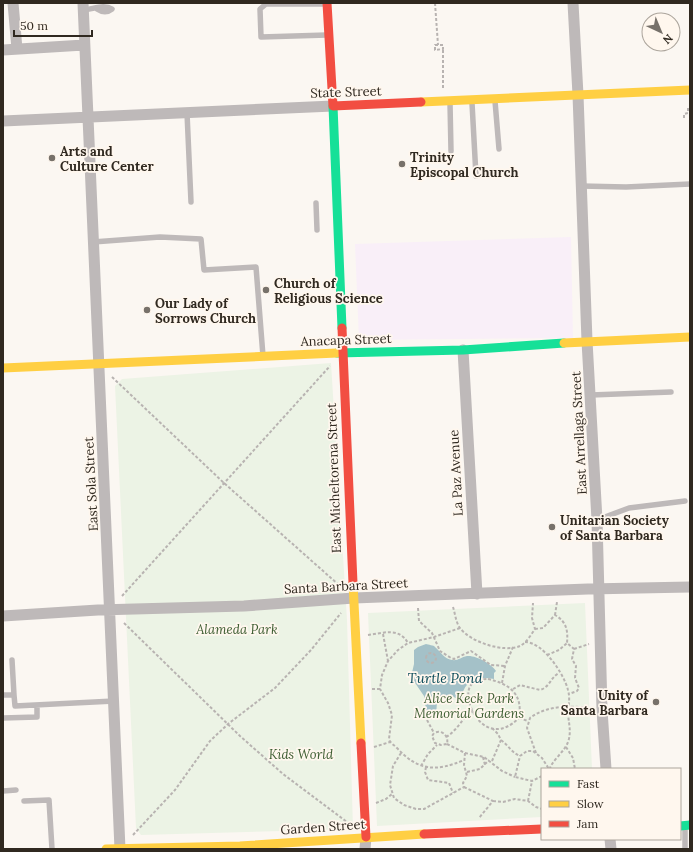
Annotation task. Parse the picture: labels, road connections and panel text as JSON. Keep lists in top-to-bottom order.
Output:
{
  "streets": {
    "street": [
      "State Street",
      "Anacapa Street",
      "East Arrellaga Street",
      "La Paz Avenue",
      "East Micheltorena Street",
      "East Sola Street",
      "Santa Barbara Street",
      "Garden Street"
    ]
  },
  "crossings": [
    ["State Street", "East Arrellaga Street"],
    ["State Street", "East Micheltorena Street"],
    ["State Street", "East Sola Street"],
    ["Anacapa Street", "East Arrellaga Street"],
    ["Anacapa Street", "La Paz Avenue"],
    ["Anacapa Street", "East Micheltorena Street"],
    ["Anacapa Street", "East Sola Street"],
    ["East Arrellaga Street", "Santa Barbara Street"],
    ["La Paz Avenue", "Santa Barbara Street"],
    ["East Micheltorena Street", "Santa Barbara Street"],
    ["East Micheltorena Street", "Garden Street"],
    ["East Sola Street", "Santa Barbara Street"],
    ["East Sola Street", "Garden Street"]
  ],
  "water": ["Turtle Pond"],
  "parks": ["Alameda Park", "Alice Keck Park Memorial Gardens", "Kids World"],
  "places": [
    "Arts and Culture Center",
    "Trinity Episcopal Church",
    "Church of Religious Science",
    "Our Lady of Sorrows Church",
    "Unitarian Society of Santa Barbara",
    "Unity of Santa Barbara"
  ],
  "legend": ["Fast", "Slow", "Jam"],
  "scale_bar": "50 m",
  "north": "bottom right"
}
